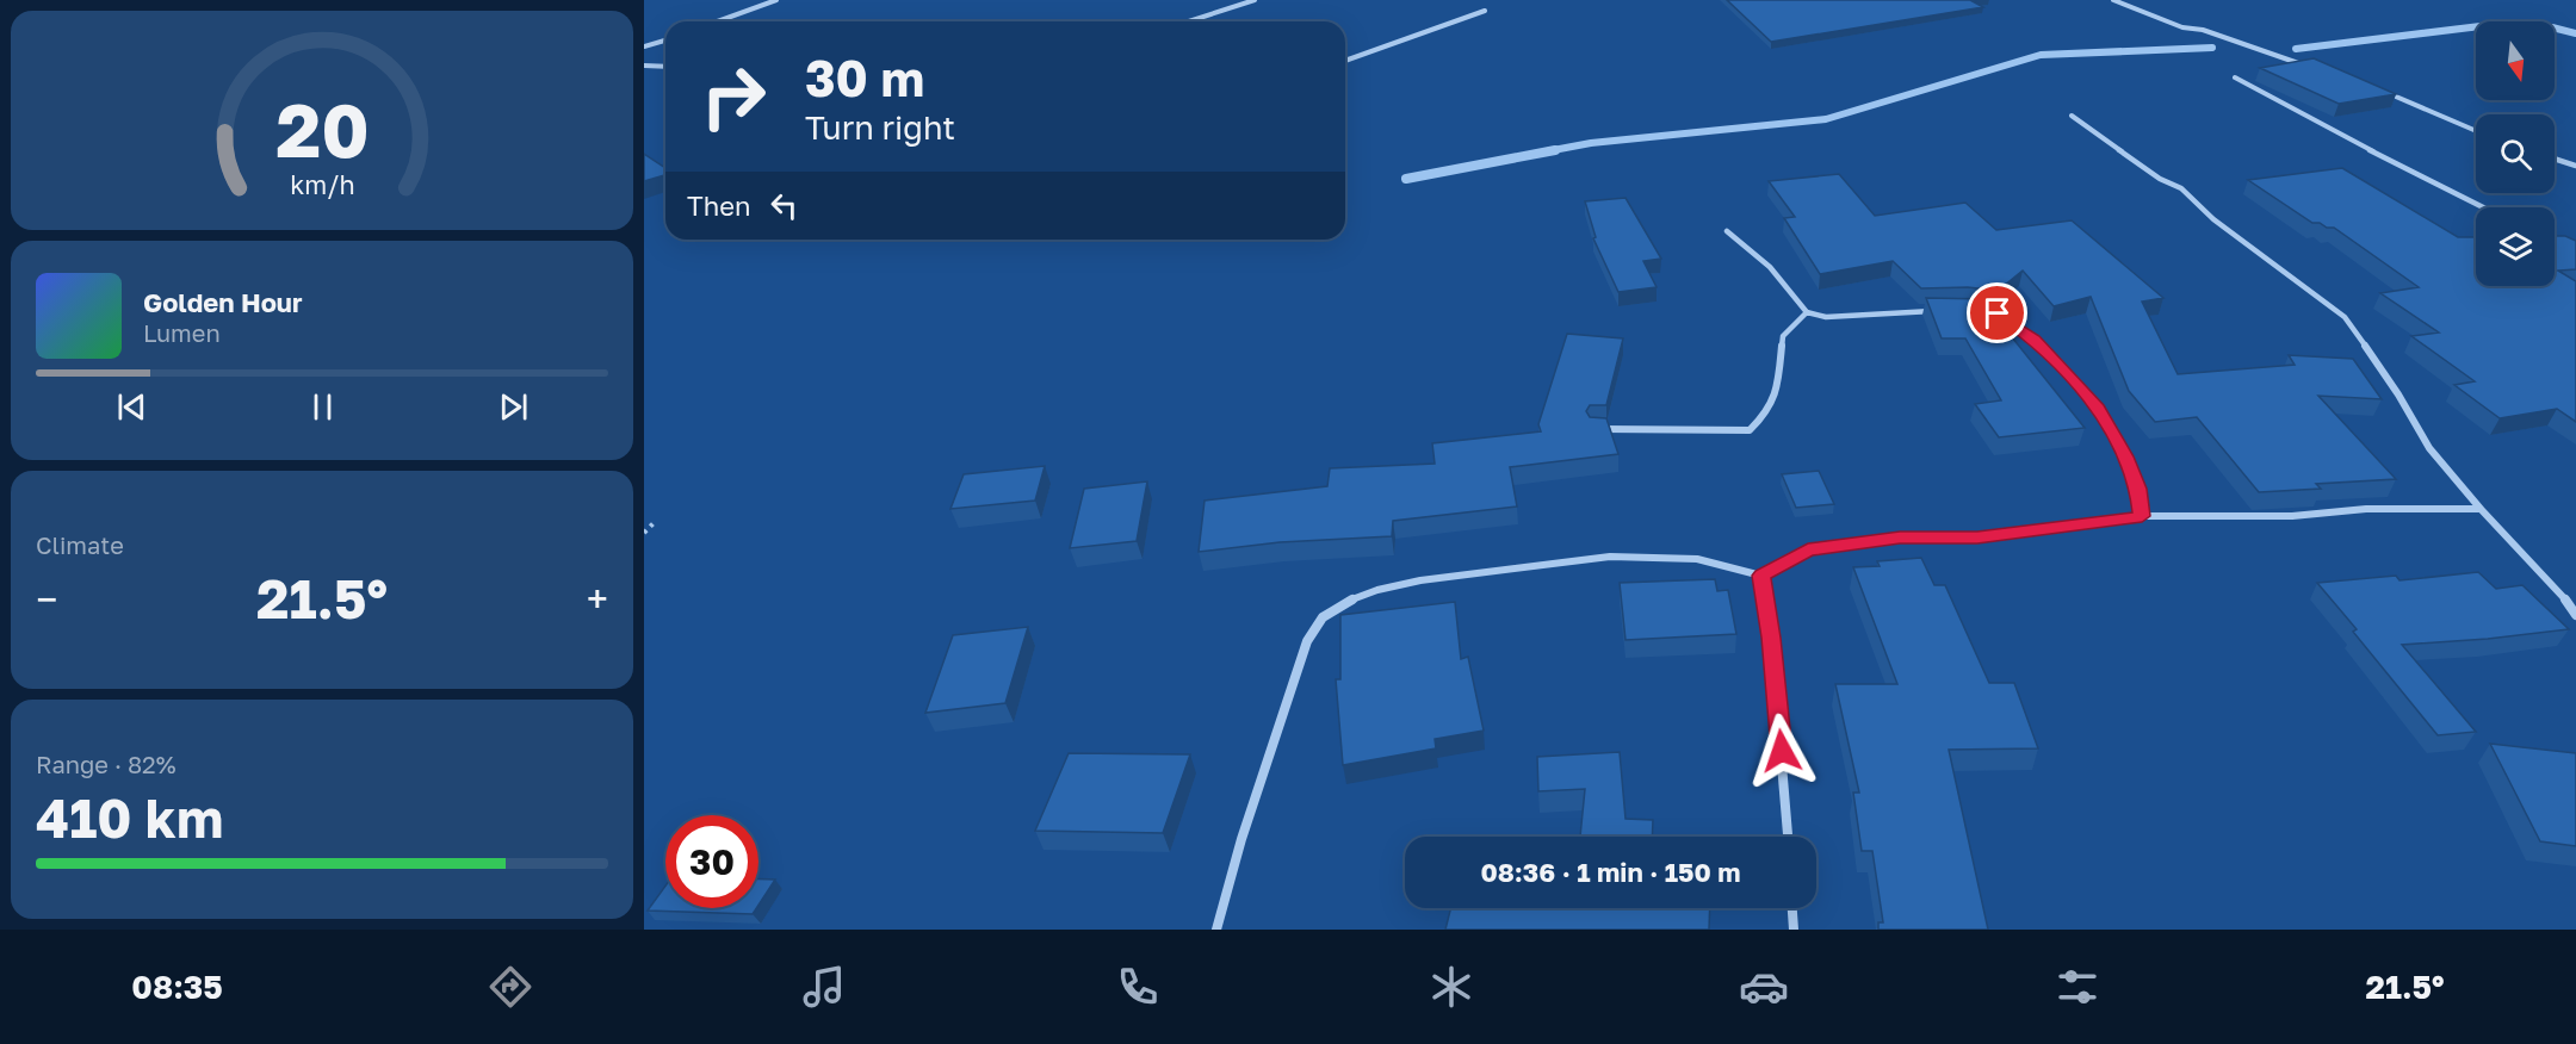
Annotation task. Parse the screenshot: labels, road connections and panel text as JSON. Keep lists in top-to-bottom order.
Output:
{
  "north": "bottom",
  "page": {
    "turn": ["30 m", "Turn right"],
    "then": "Then",
    "song": ["Golden Hour", "Lumen"],
    "tile": [
      "Climate",
      ["Range · 82%", "410 km"]
    ],
    "heat": ["−", "21.5°", "+"],
    "limit": "30",
    "trip": "08:36 · 1 min · 150 m",
    "tabs": ["08:35", "21.5°"],
    "gauge": ["20", "km/h"]
  }
}
